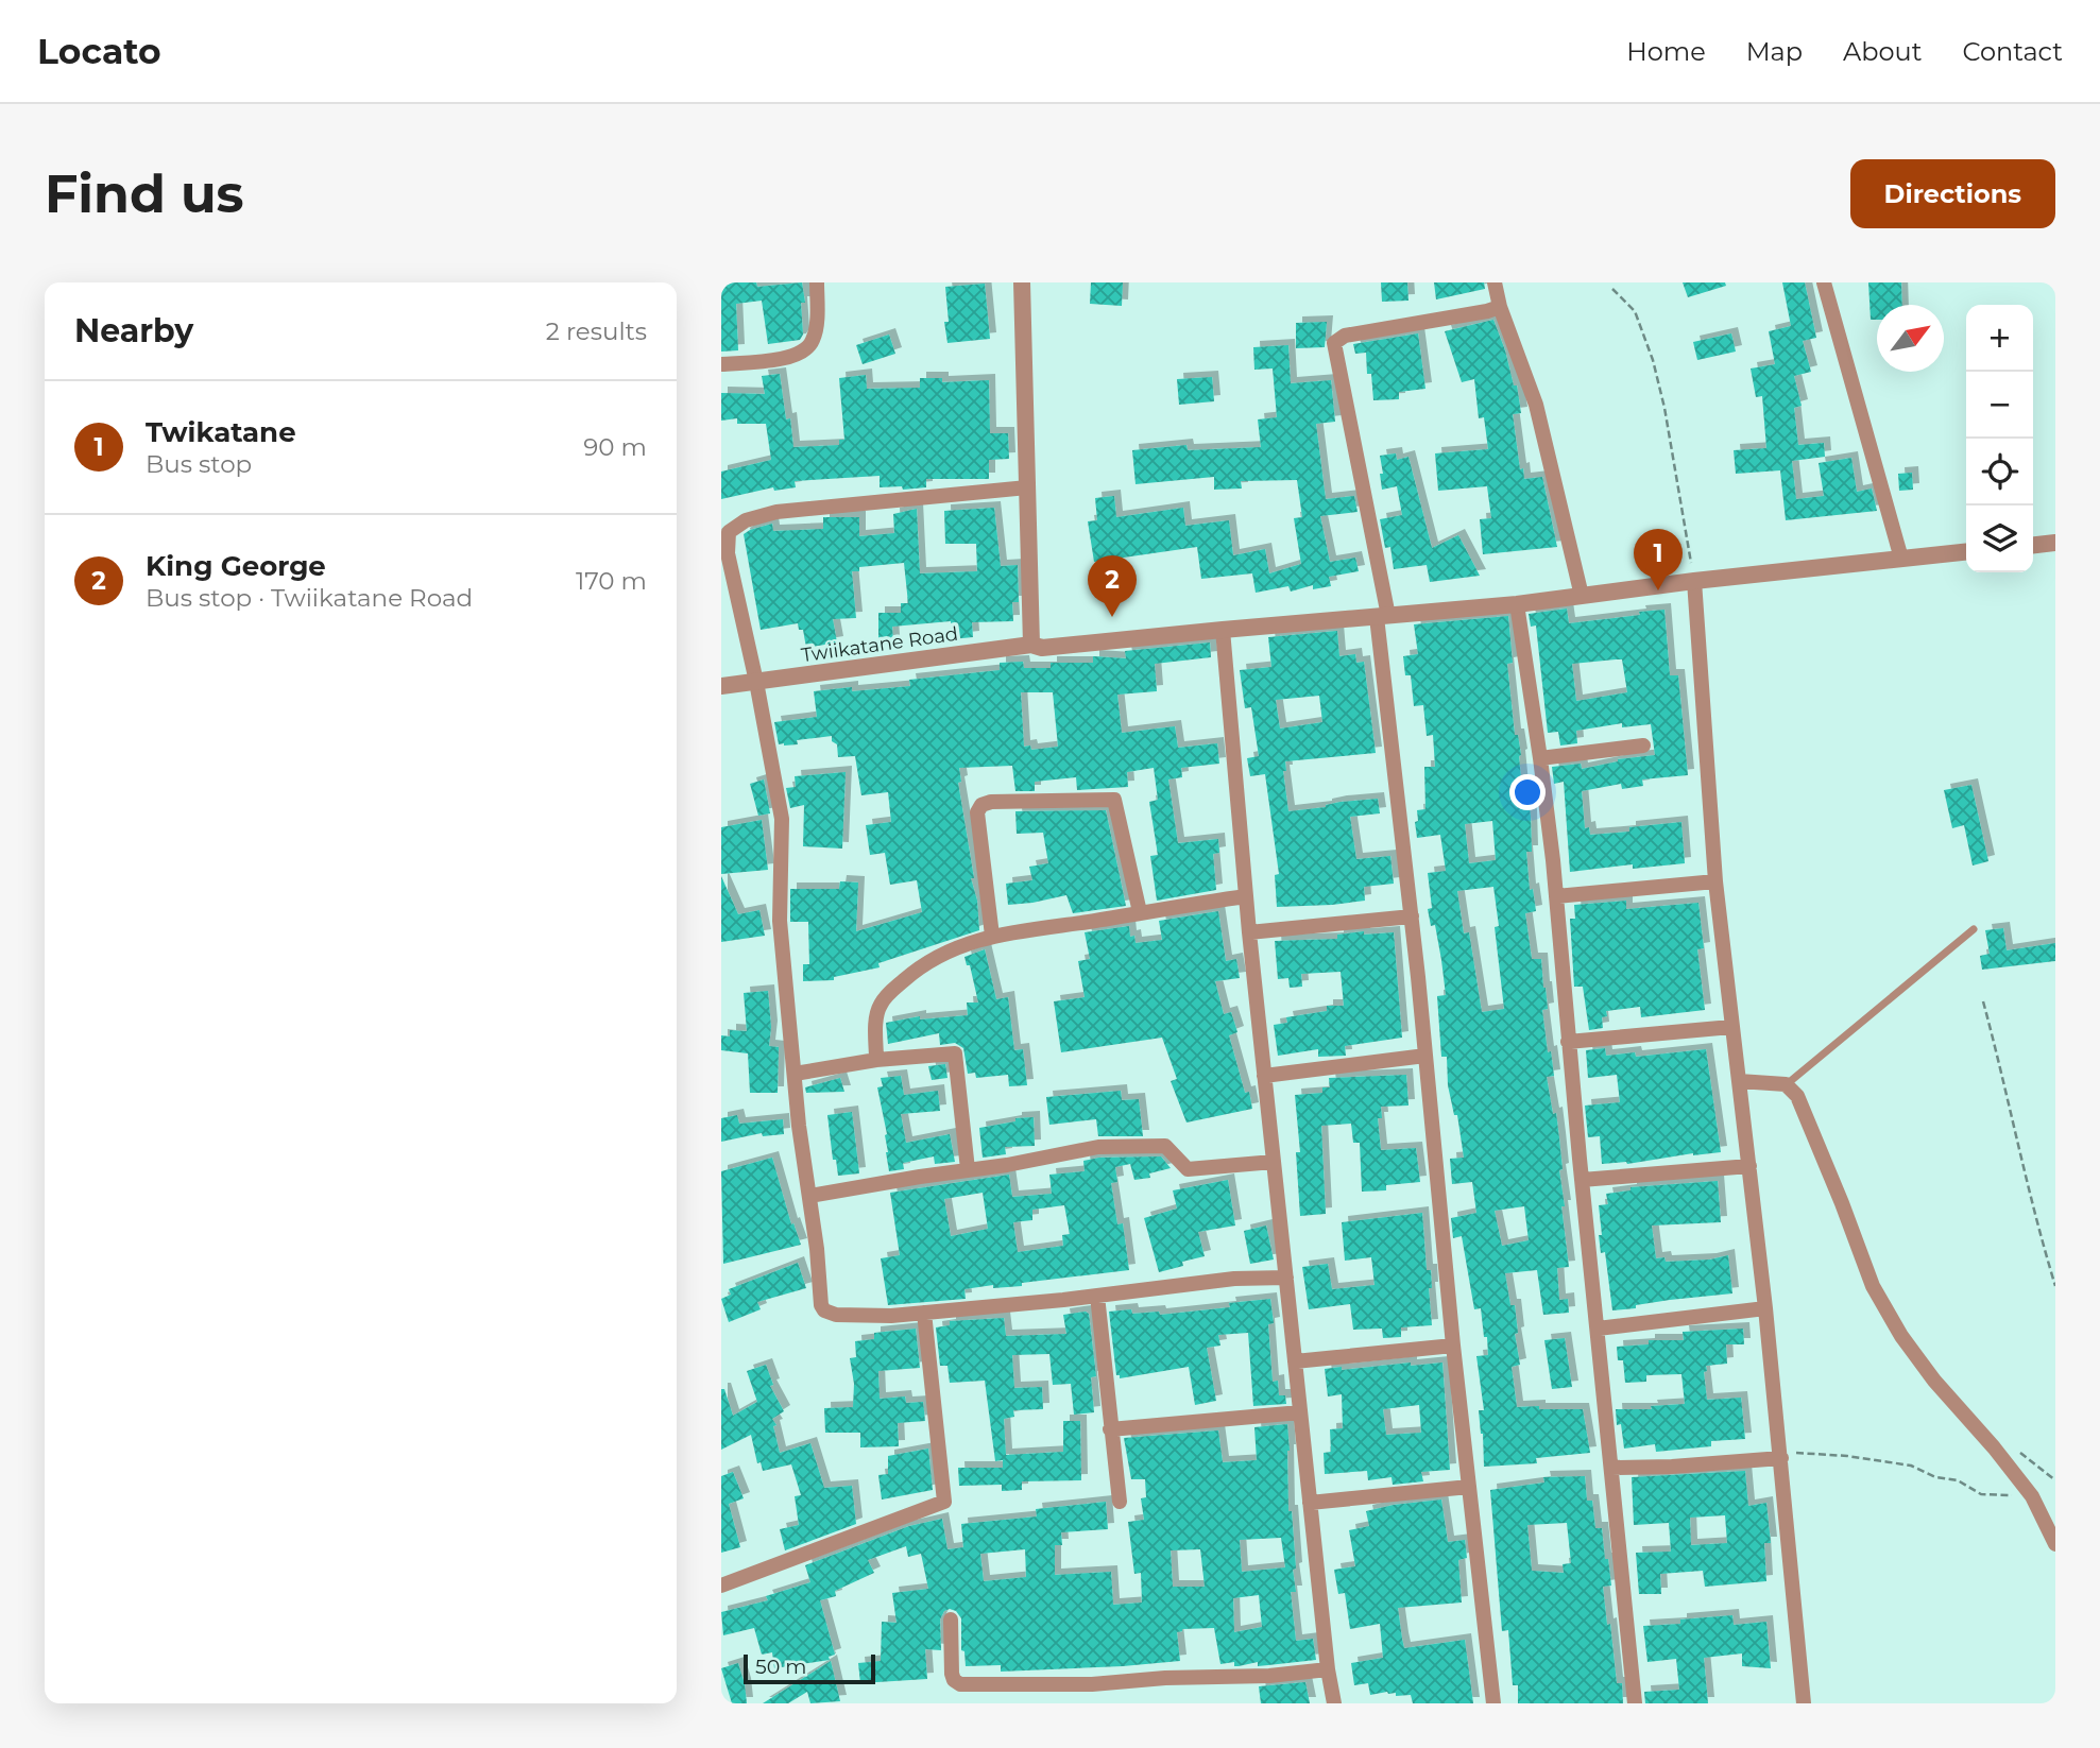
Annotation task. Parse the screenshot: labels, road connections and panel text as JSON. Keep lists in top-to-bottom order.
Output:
{
  "streets": {
    "street": ["Twiikatane Road"]
  },
  "scale_bar": "50 m",
  "north": "top right",
  "page": {
    "header": "Locato",
    "nav": [
      "Home",
      "Map",
      "About",
      "Contact"
    ],
    "buttons": "Directions",
    "title": "Find us",
    "heading": ["Nearby", "2 results"],
    "map_buttons": ["+", "−"],
    "list": [
      {
        "mark": "1",
        "name": "Twikatane",
        "note": "Bus stop",
        "value": "90 m"
      },
      {
        "mark": "2",
        "name": "King George",
        "note": "Bus stop · Twiikatane Road",
        "value": "170 m"
      }
    ],
    "pins": ["1", "2"],
    "scale": "50 m"
  }
}
